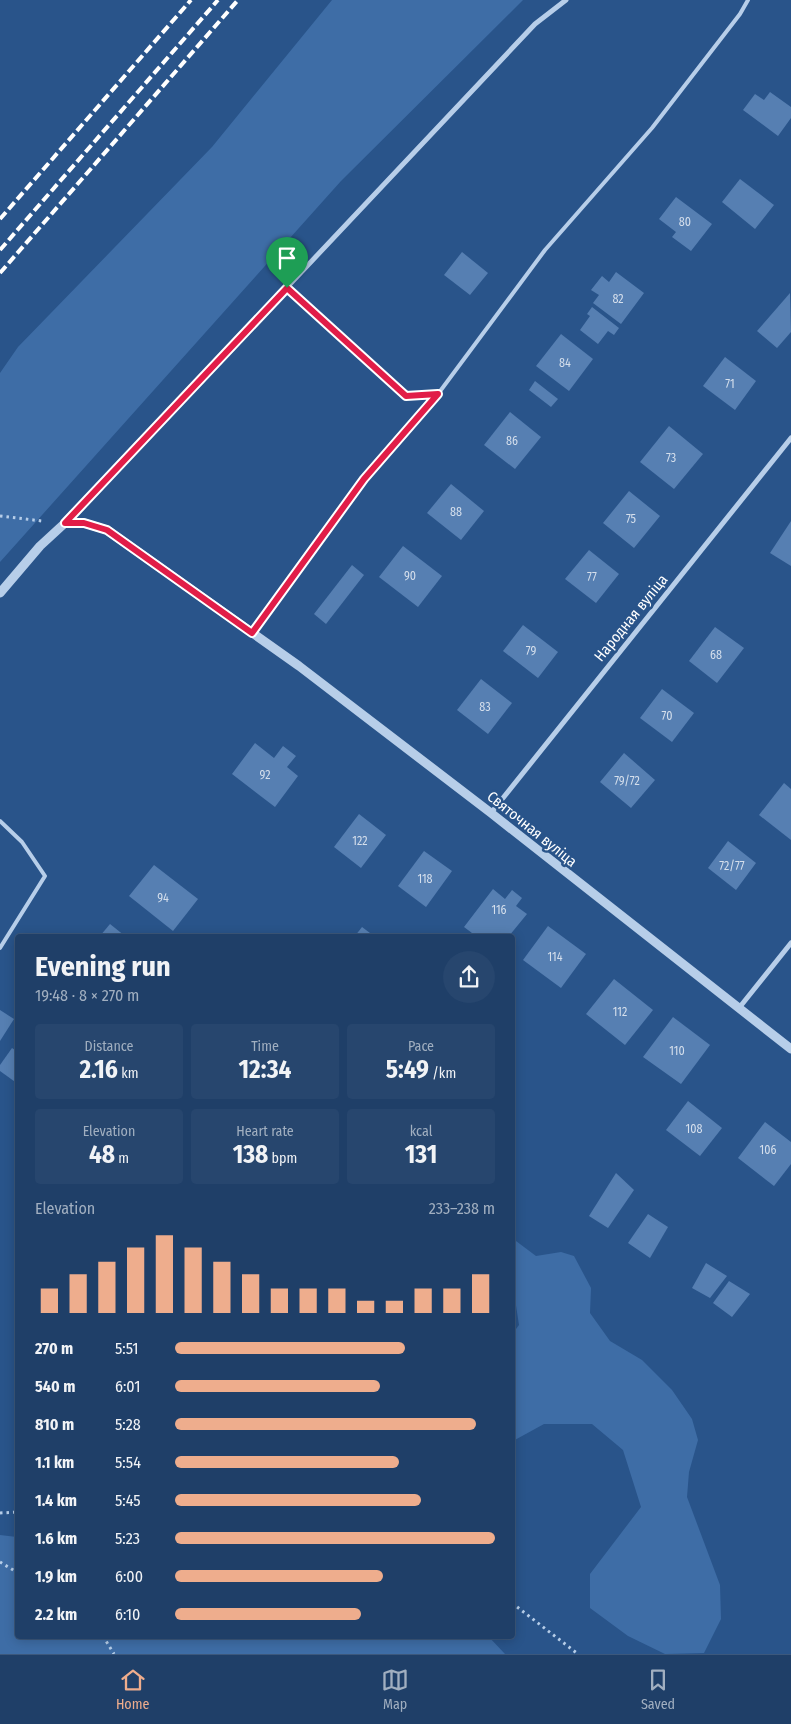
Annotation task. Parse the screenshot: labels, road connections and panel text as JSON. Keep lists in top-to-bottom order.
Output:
{
  "streets": {
    "street": ["Народная вуліца", "Святочная вуліца"]
  },
  "crossings": [
    ["Народная вуліца", "Святочная вуліца"]
  ],
  "house_numbers": [
    "80",
    "82",
    "84",
    "71",
    "86",
    "73",
    "88",
    "75",
    "90",
    "77",
    "79",
    "68",
    "83",
    "70",
    "92",
    "79/72",
    "122",
    "72/77",
    "118",
    "94",
    "116",
    "114",
    "112",
    "110",
    "108",
    "106"
  ],
  "page": {
    "heading": ["Evening run", "19:48 · 8 × 270 m"],
    "stats": [
      ["Distance", "2.16 km"],
      ["Time", "12:34"],
      ["Pace", "5:49 /km"],
      ["Elevation", "48 m"],
      ["Heart rate", "138 bpm"],
      ["kcal", "131"]
    ],
    "chart": ["Elevation", "233–238 m"],
    "list": [
      {
        "name": "270 m",
        "note": "5:51"
      },
      {
        "name": "540 m",
        "note": "6:01"
      },
      {
        "name": "810 m",
        "note": "5:28"
      },
      {
        "name": "1.1 km",
        "note": "5:54"
      },
      {
        "name": "1.4 km",
        "note": "5:45"
      },
      {
        "name": "1.6 km",
        "note": "5:23"
      },
      {
        "name": "1.9 km",
        "note": "6:00"
      },
      {
        "name": "2.2 km",
        "note": "6:10"
      }
    ],
    "tabs": ["Home", "Map", "Saved"]
  }
}
